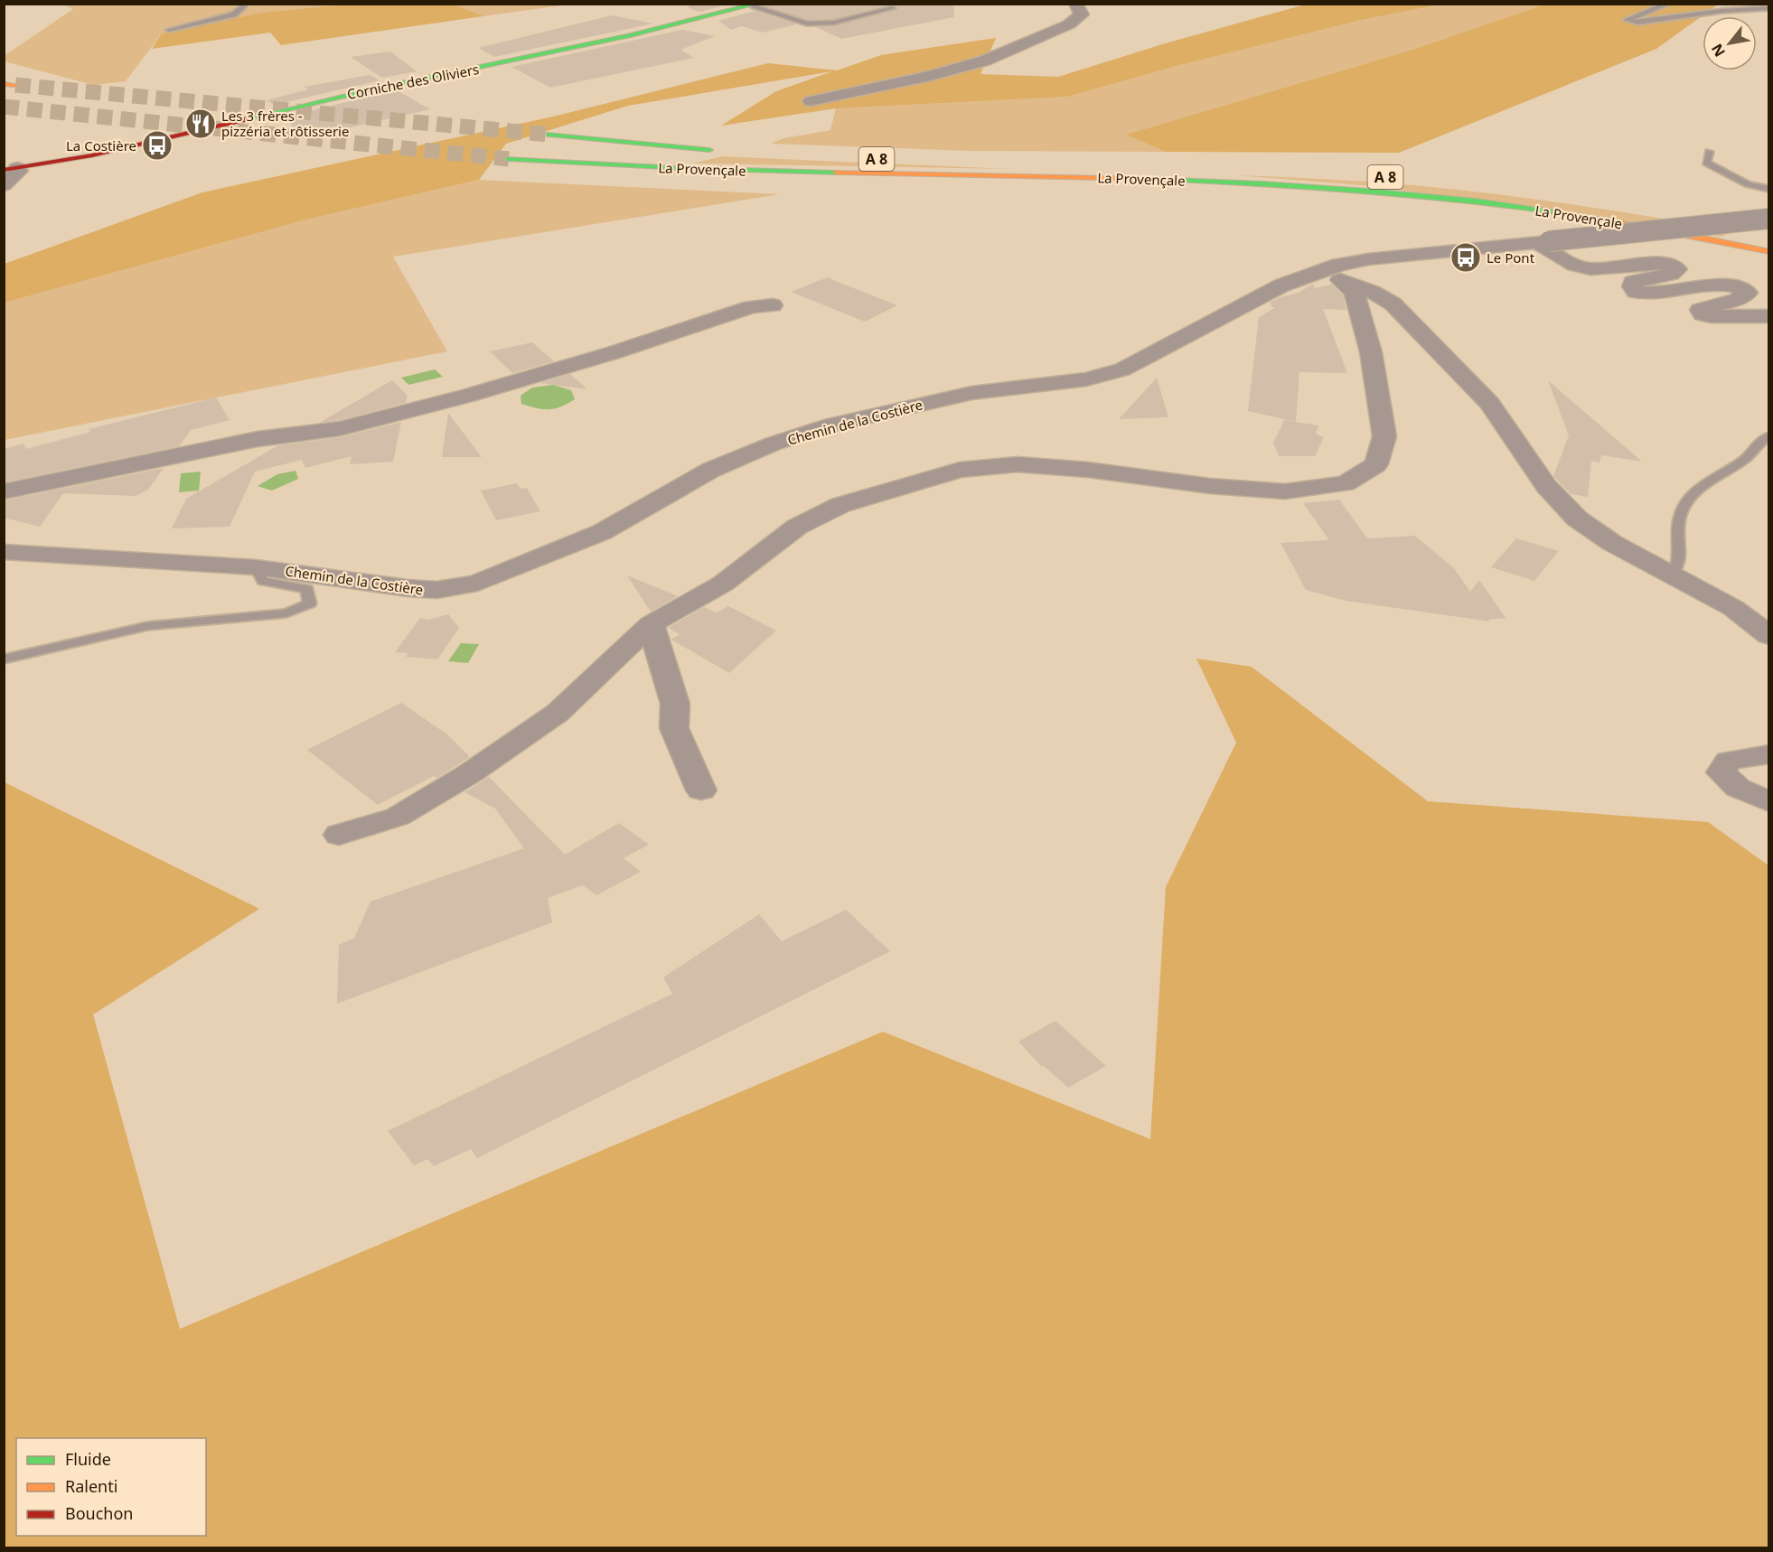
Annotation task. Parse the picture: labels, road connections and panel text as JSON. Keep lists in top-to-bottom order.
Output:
{
  "streets": {
    "main road": ["Corniche des Oliviers", "A 8", "La Provençale"],
    "street": ["Chemin de la Costière"]
  },
  "places": {
    "restaurant": ["Les 3 frères - pizzéria et rôtisserie"],
    "bus stop": ["La Costière", "Le Pont"]
  },
  "legend": ["Fluide", "Ralenti", "Bouchon"],
  "north": "bottom left"
}
